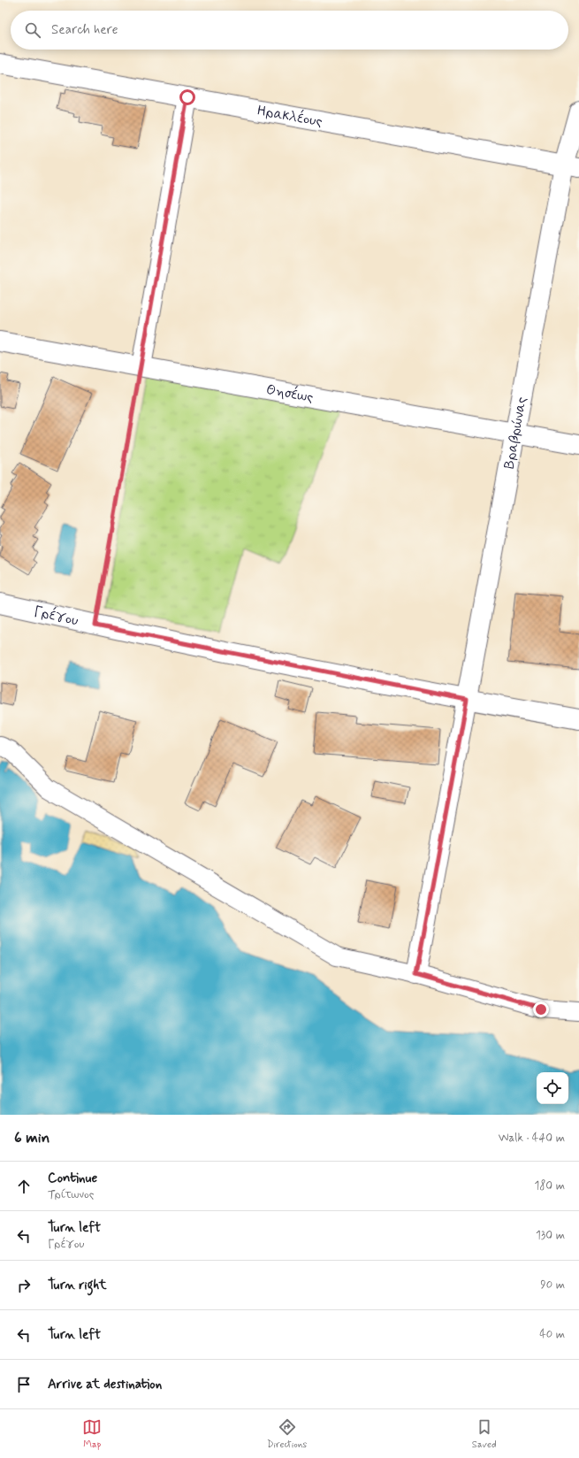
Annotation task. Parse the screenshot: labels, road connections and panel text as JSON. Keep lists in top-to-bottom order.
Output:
{
  "streets": {
    "street": [
      "Ηρακλέους",
      "Θησέως",
      "Βραβρώνας",
      "Γρέγου"
    ]
  },
  "crossings": [
    ["Ηρακλέους", "Βραβρώνας"],
    ["Θησέως", "Βραβρώνας"],
    ["Βραβρώνας", "Γρέγου"]
  ],
  "page": {
    "search": "Search here",
    "heading": ["6 min", "Walk · 440 m"],
    "list": [
      ["Continue", "Τρίτωνος", "180 m"],
      ["Turn left", "Γρέγου", "130 m"],
      ["Turn right", "90 m"],
      ["Turn left", "40 m"],
      "Arrive at destination"
    ],
    "nav": ["Map", "Directions", "Saved"]
  }
}
